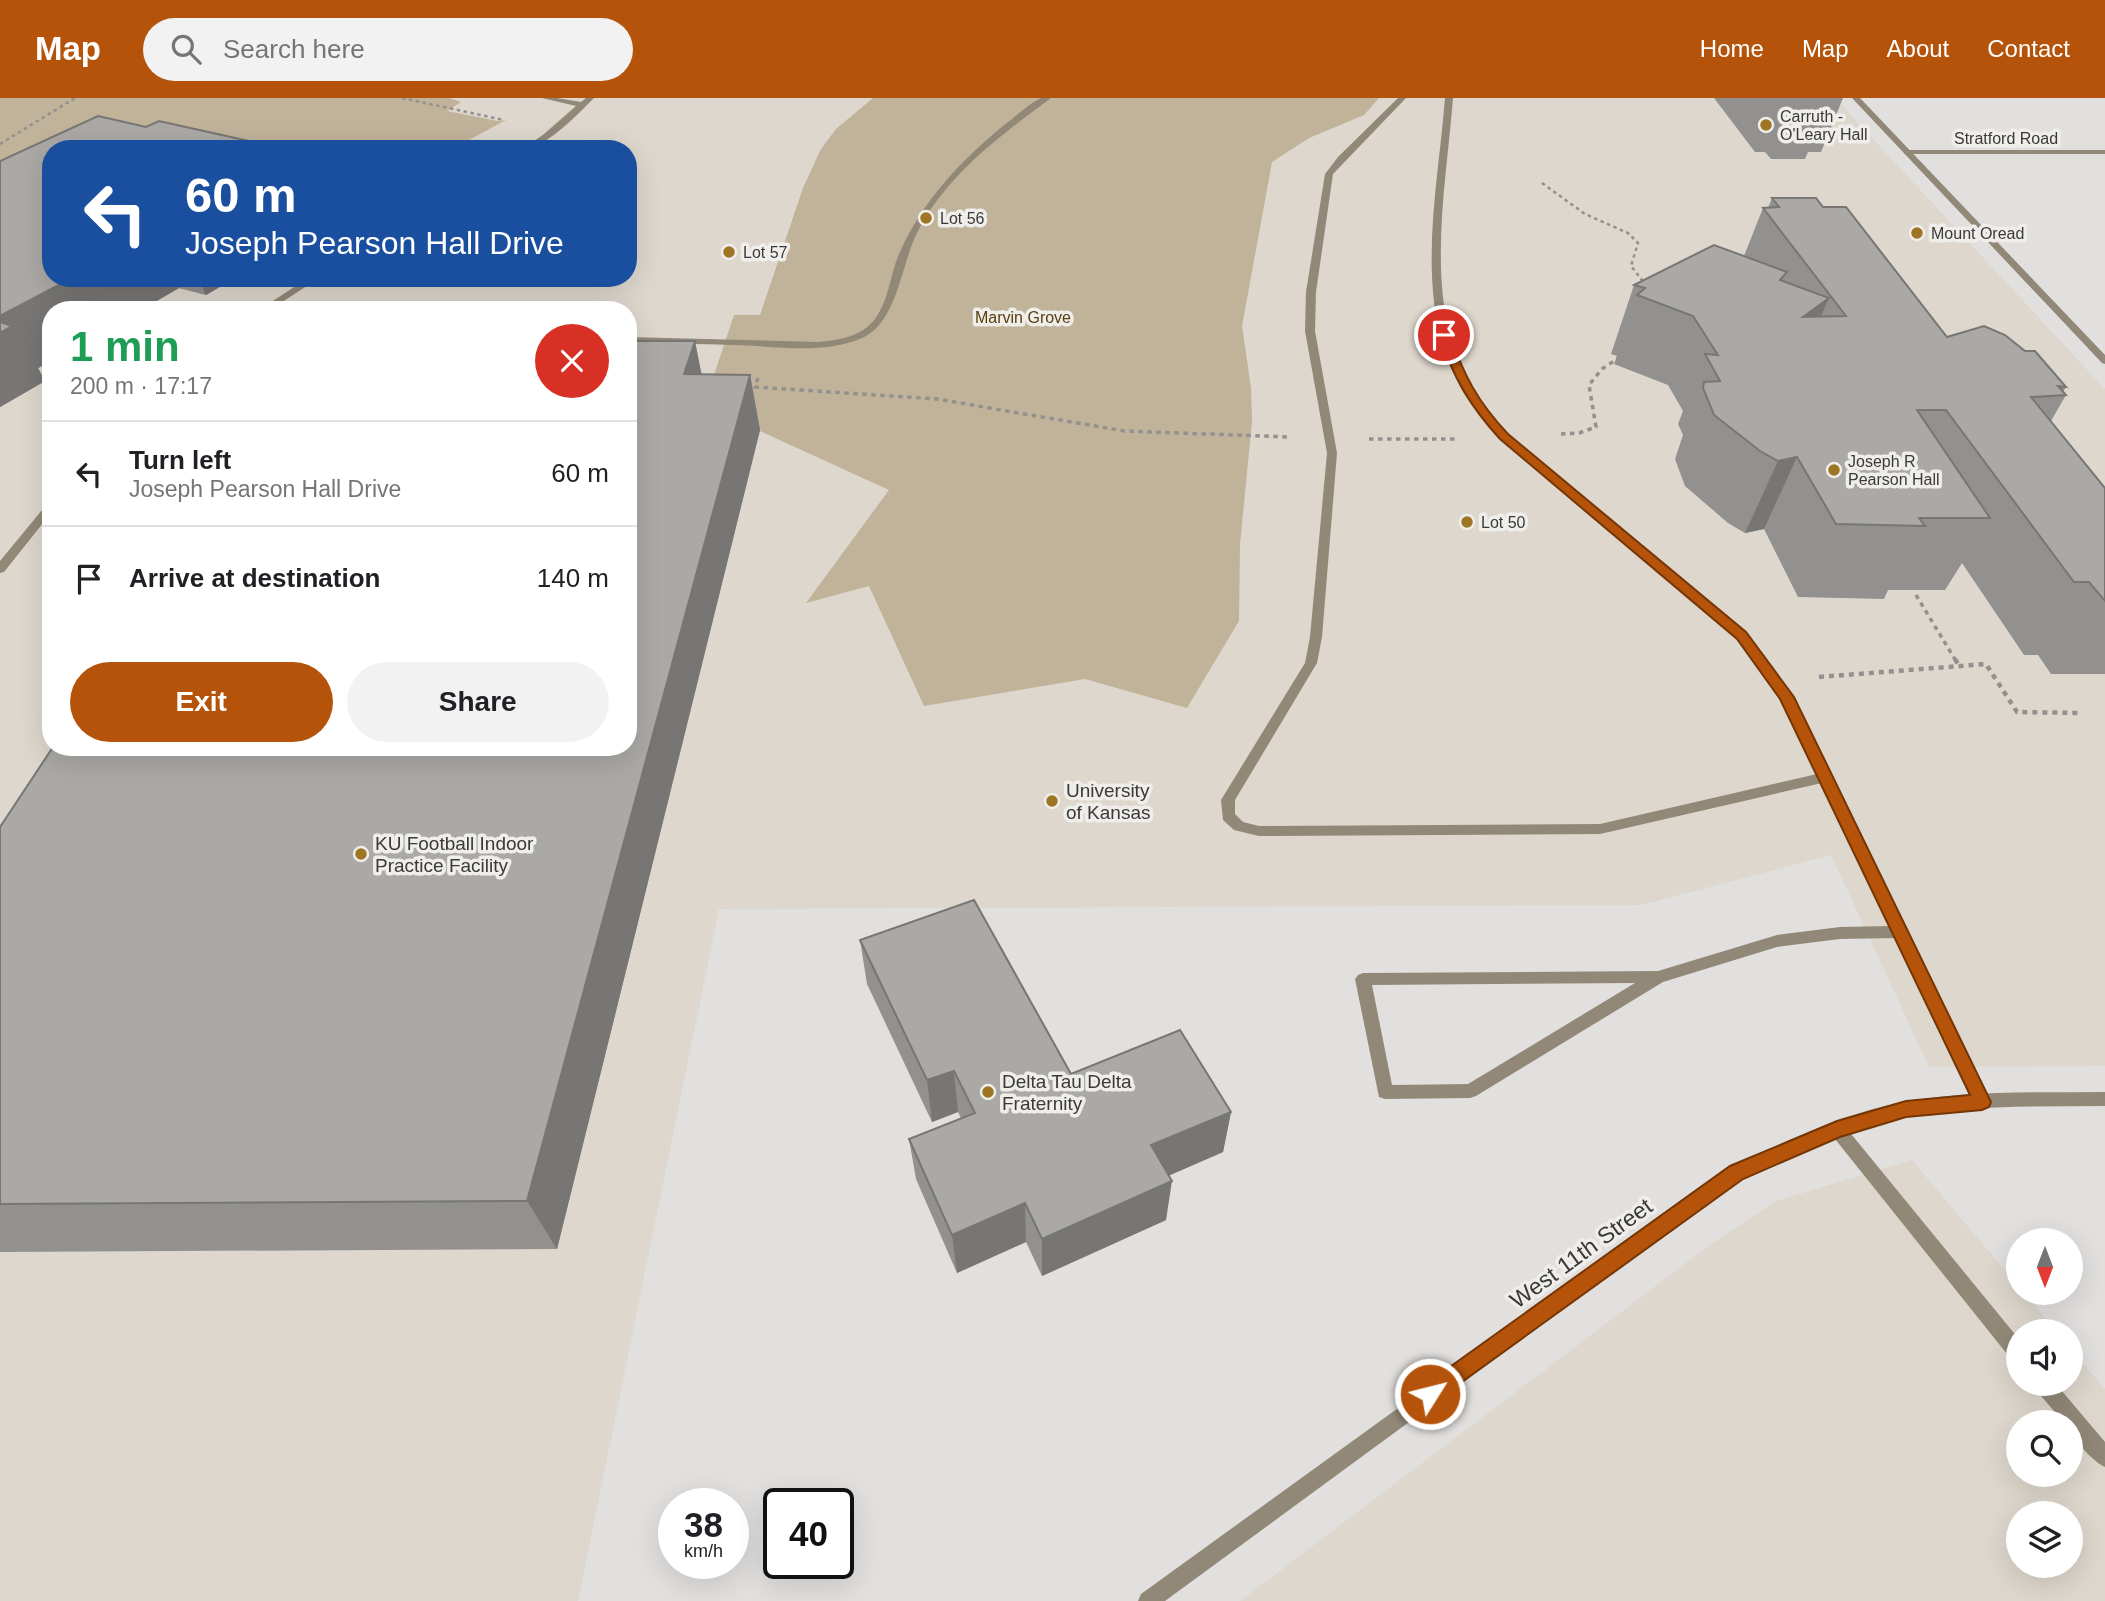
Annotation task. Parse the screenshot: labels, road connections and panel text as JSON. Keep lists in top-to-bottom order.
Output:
{
  "streets": {
    "street": ["Stratford Road", "West 11th Street"]
  },
  "parks": ["Marvin Grove"],
  "places": [
    "Carruth - O'Leary Hall",
    "Lot 56",
    "Mount Oread",
    "Lot 57",
    "Joseph R Pearson Hall",
    "Lot 50",
    "University of Kansas",
    "KU Football Indoor Practice Facility",
    "Delta Tau Delta Fraternity"
  ],
  "north": "bottom",
  "page": {
    "header": "Map",
    "search": "Search here",
    "nav": [
      "Home",
      "Map",
      "About",
      "Contact"
    ],
    "turn": ["60 m", "Joseph Pearson Hall Drive"],
    "heading": ["1 min", "200 m · 17:17"],
    "list": [
      {
        "name": "Turn left",
        "note": "Joseph Pearson Hall Drive",
        "value": "60 m"
      },
      {
        "name": "Arrive at destination",
        "value": "140 m"
      }
    ],
    "buttons": ["Exit", "Share"],
    "speed": "38 km/h",
    "limit": "40"
  }
}
